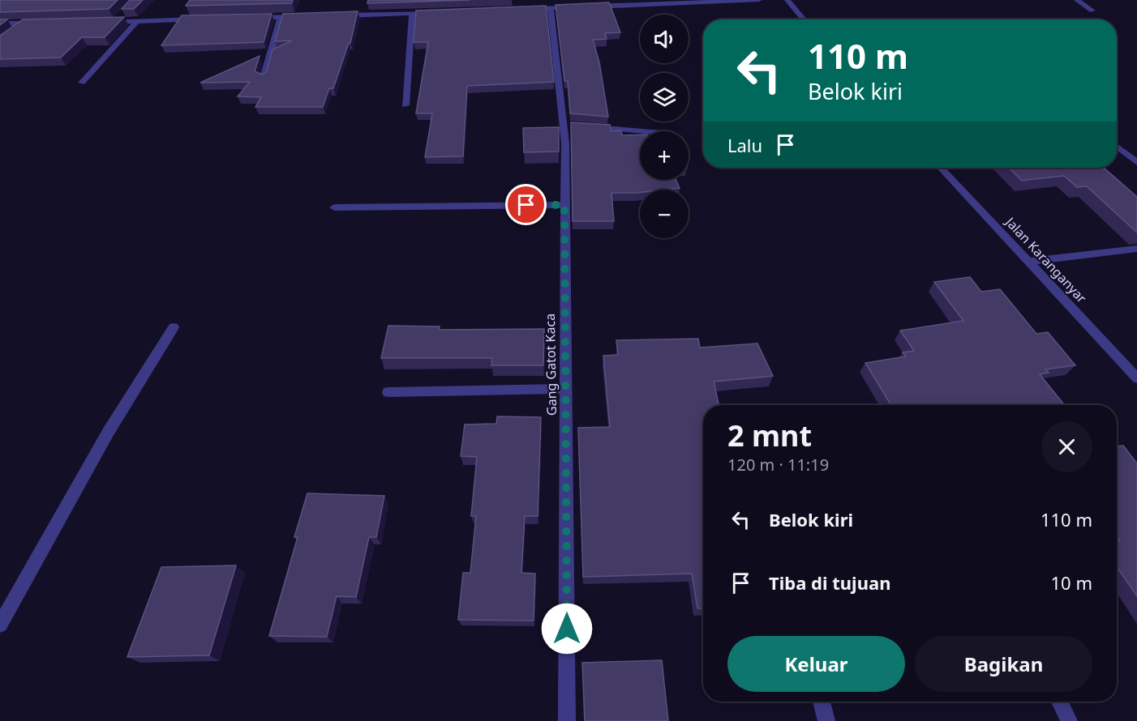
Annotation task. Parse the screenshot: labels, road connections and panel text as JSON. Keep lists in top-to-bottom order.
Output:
{
  "streets": {
    "street": ["Jalan Karanganyar", "Gang Gatot Kaca"]
  },
  "page": {
    "map_buttons": ["+", "−"],
    "turn": ["110 m", "Belok kiri"],
    "then": "Lalu",
    "heading": ["2 mnt", "120 m · 11:19"],
    "list": [
      {
        "name": "Belok kiri",
        "value": "110 m"
      },
      {
        "name": "Tiba di tujuan",
        "value": "10 m"
      }
    ],
    "buttons": ["Keluar", "Bagikan"]
  }
}
